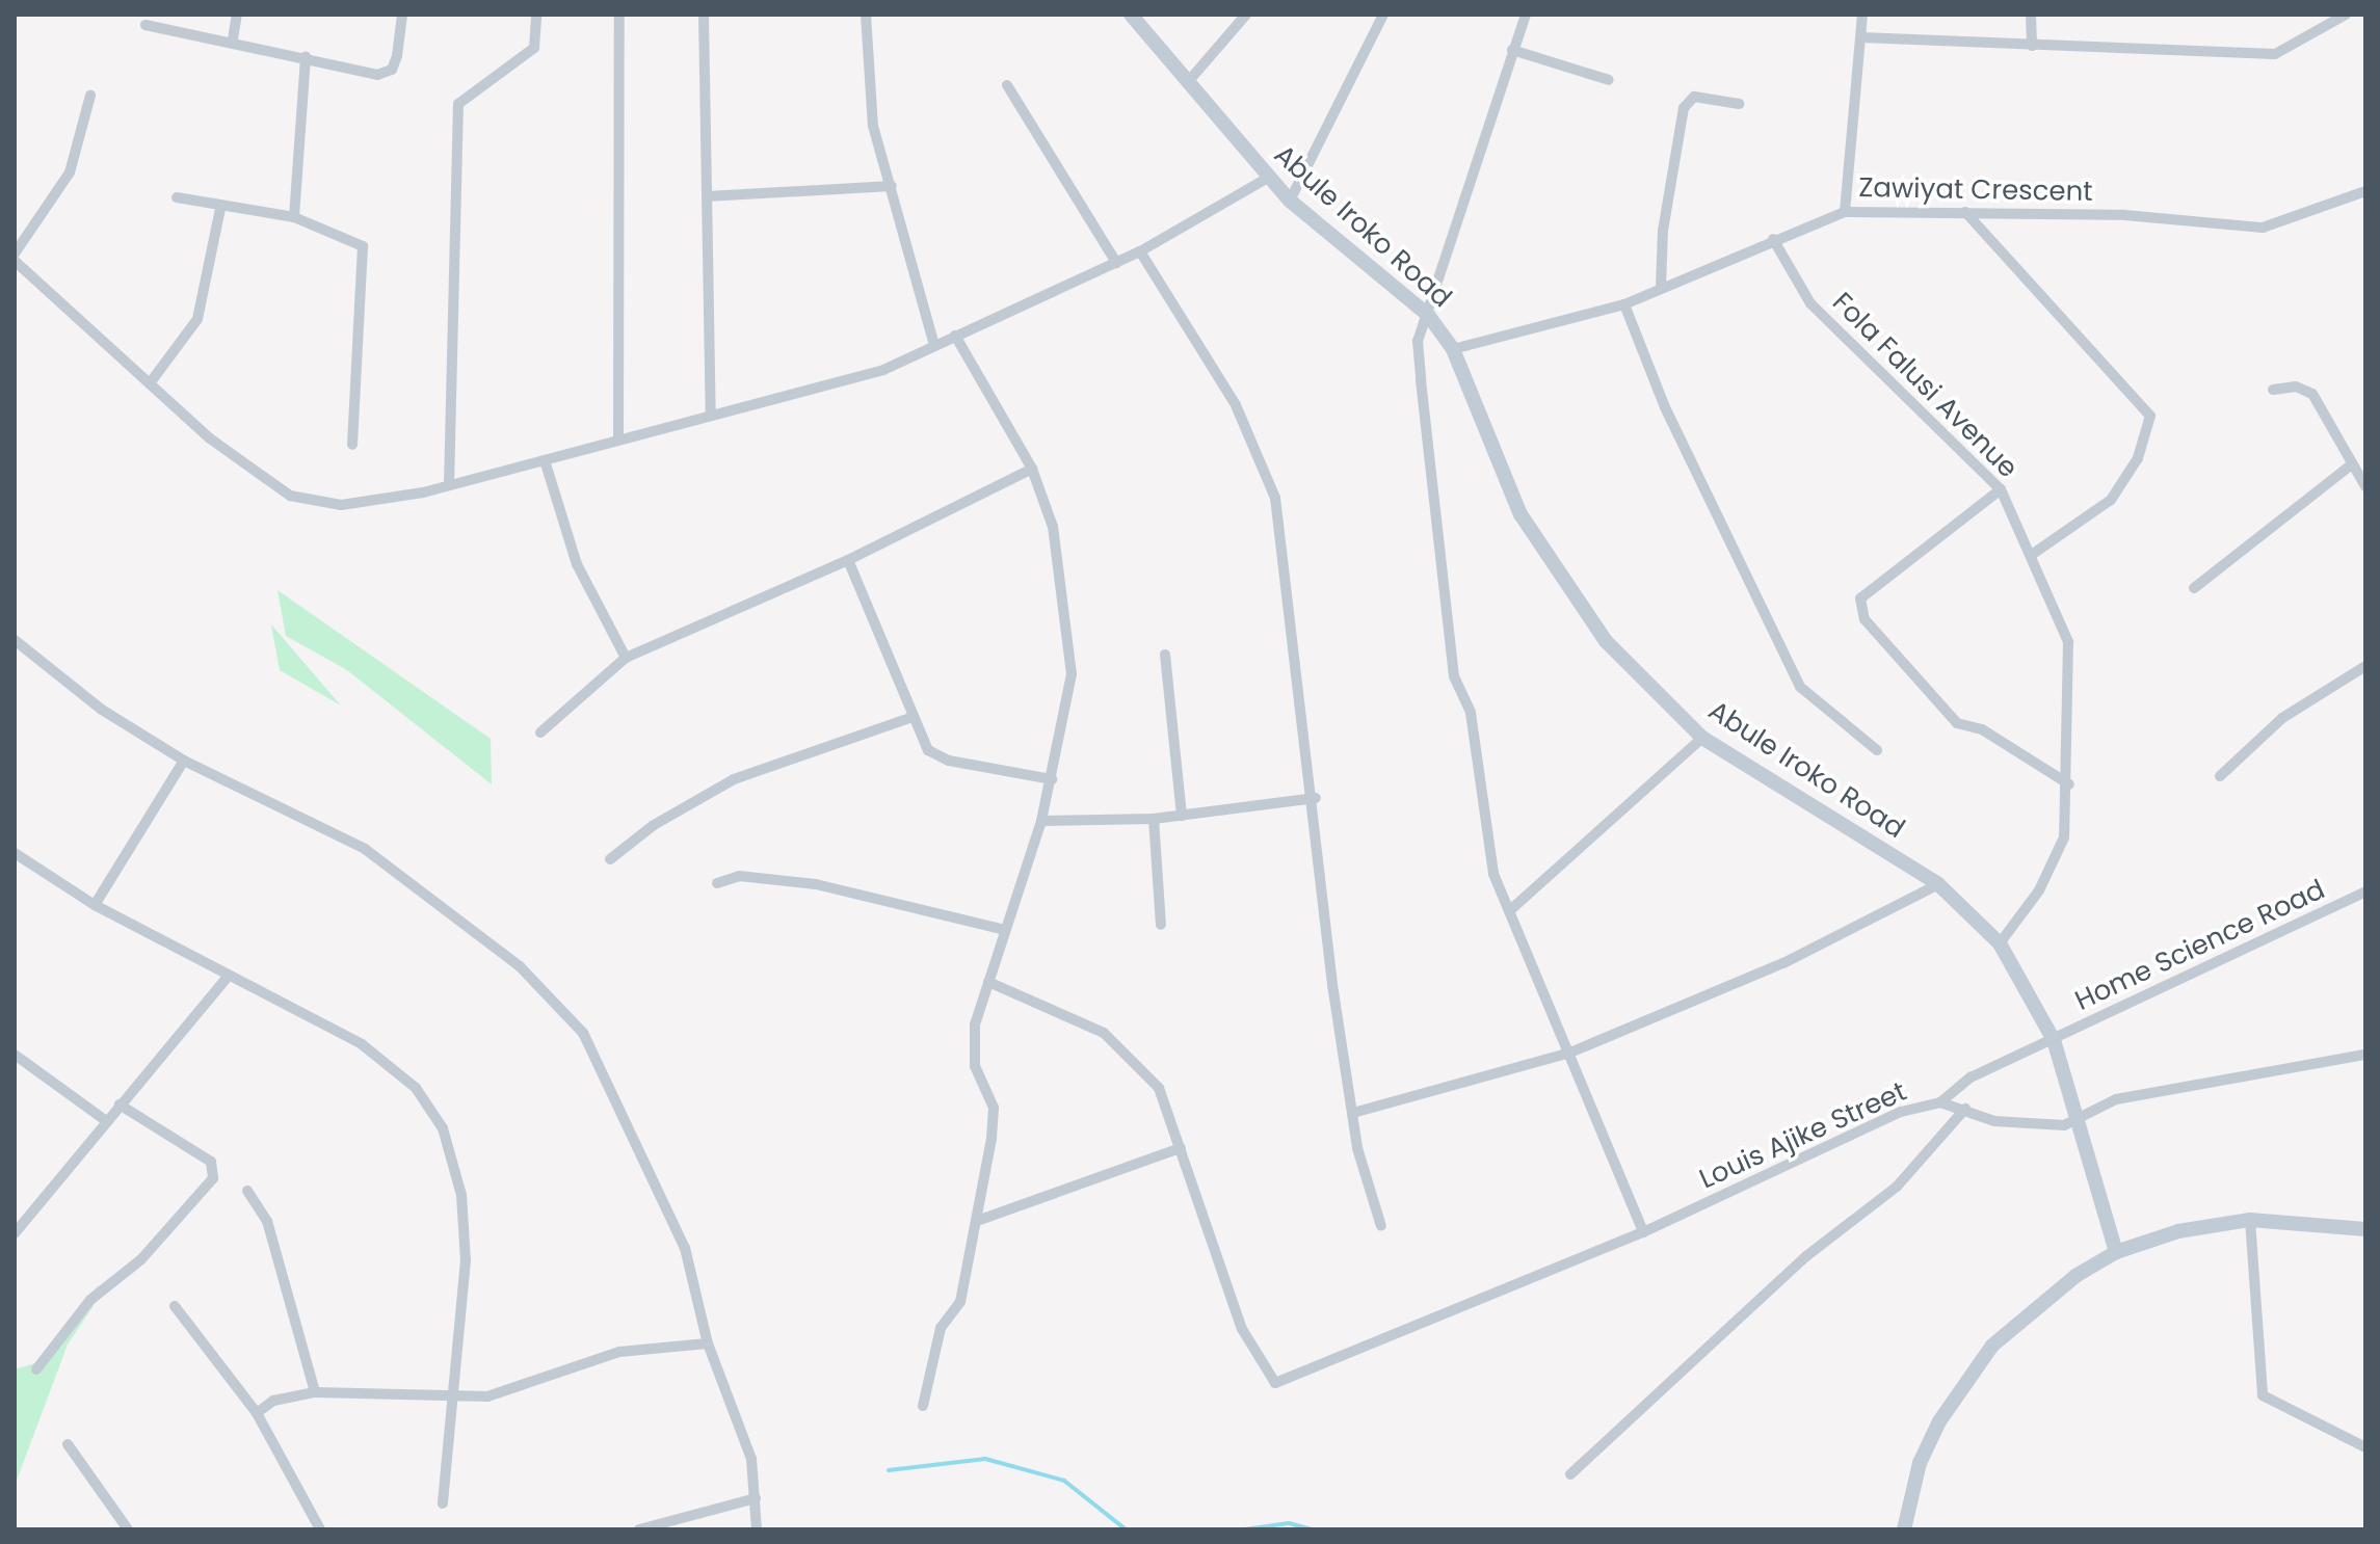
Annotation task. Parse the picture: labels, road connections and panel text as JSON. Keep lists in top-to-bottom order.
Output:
{
  "streets": {
    "street": [
      "Zawiyat Crescent",
      "Abule Iroko Road",
      "Fola Falusi Avenue",
      "Home Science Road",
      "Louis Ajike Street"
    ]
  },
  "crossings": [
    ["Zawiyat Crescent", "Abule Iroko Road"],
    ["Zawiyat Crescent", "Fola Falusi Avenue"],
    ["Abule Iroko Road", "Fola Falusi Avenue"],
    ["Abule Iroko Road", "Home Science Road"],
    ["Abule Iroko Road", "Louis Ajike Street"],
    ["Home Science Road", "Louis Ajike Street"]
  ]
}
